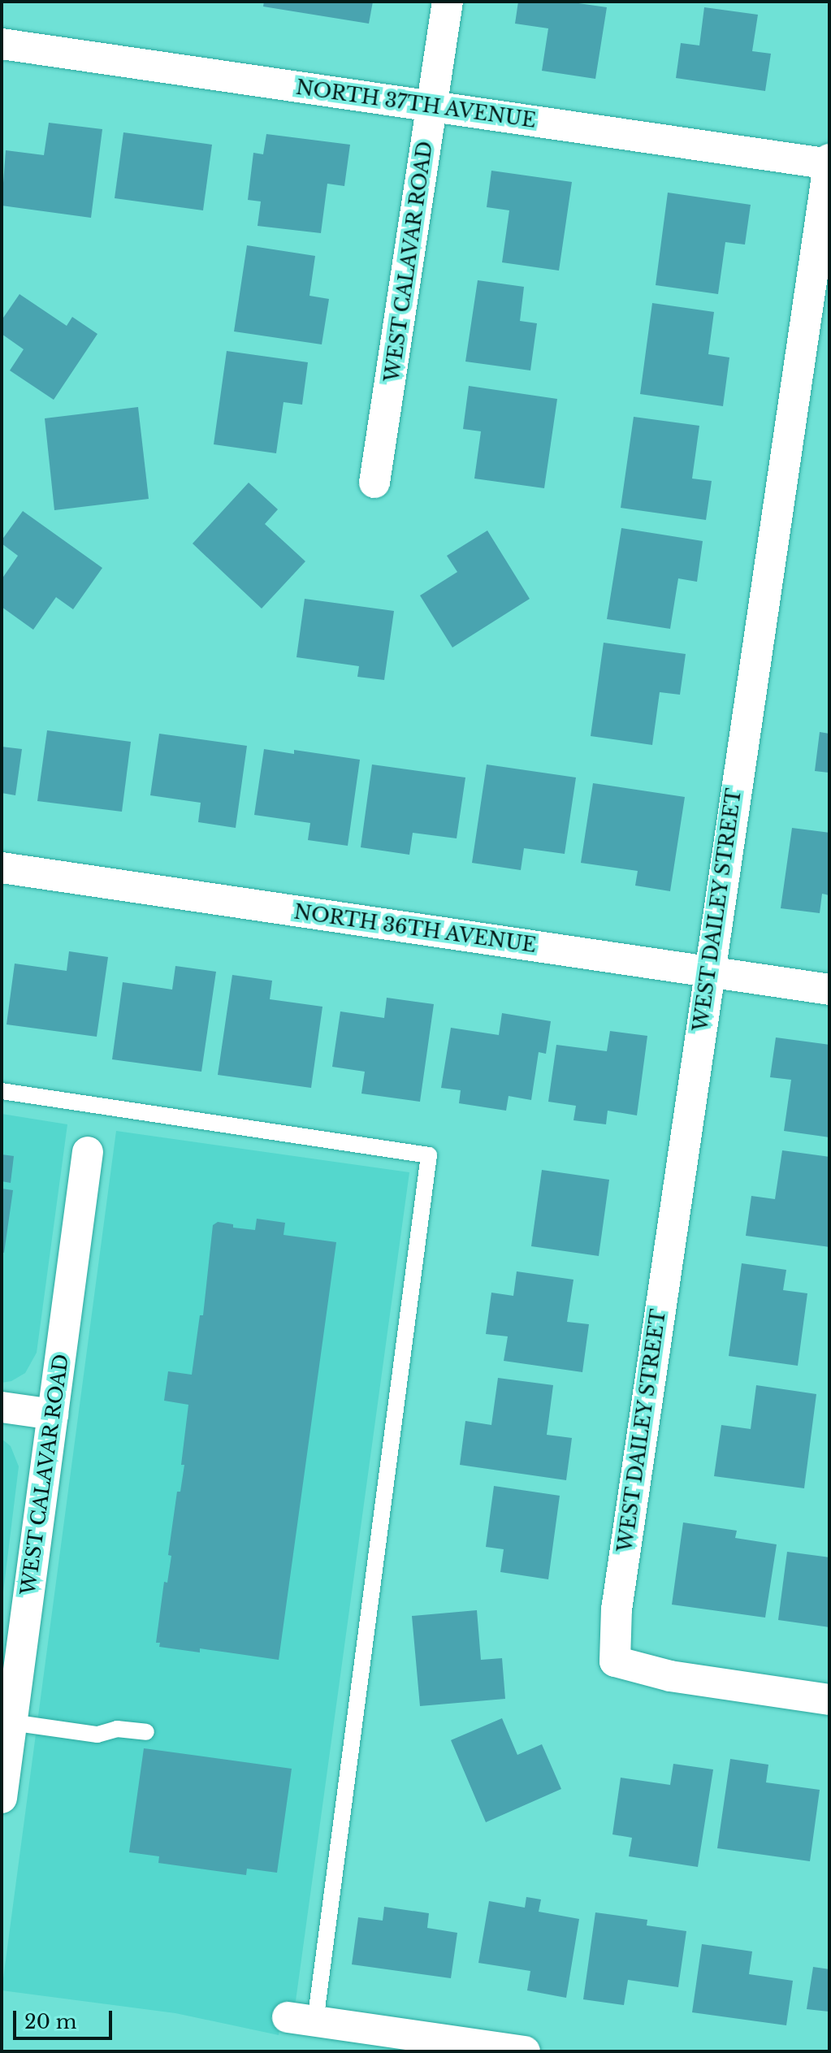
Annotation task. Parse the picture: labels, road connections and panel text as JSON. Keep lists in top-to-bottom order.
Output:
{
  "streets": {
    "street": [
      "NORTH 37TH AVENUE",
      "WEST CALAVAR ROAD",
      "WEST DAILEY STREET",
      "NORTH 36TH AVENUE"
    ]
  },
  "crossings": [
    ["NORTH 37TH AVENUE", "WEST CALAVAR ROAD"],
    ["NORTH 37TH AVENUE", "WEST DAILEY STREET"],
    ["WEST DAILEY STREET", "NORTH 36TH AVENUE"]
  ],
  "scale_bar": "20 m"
}
